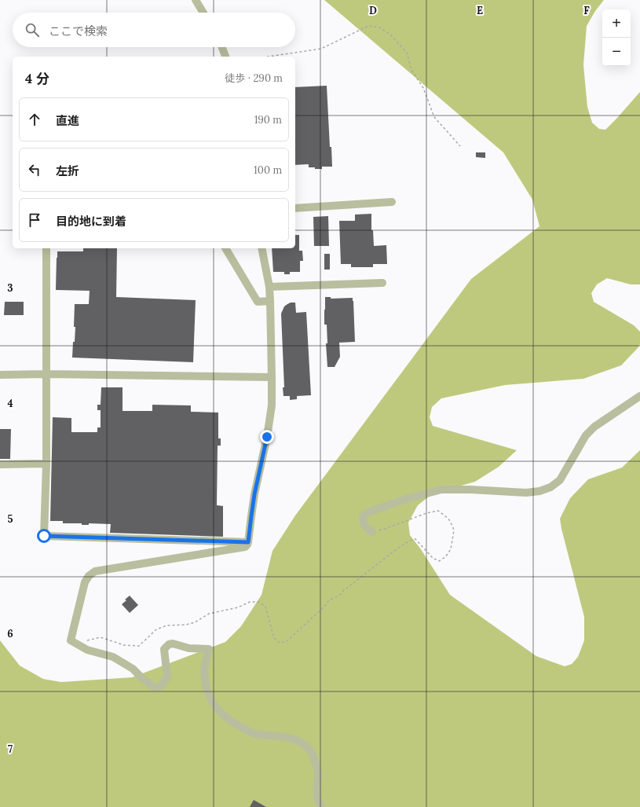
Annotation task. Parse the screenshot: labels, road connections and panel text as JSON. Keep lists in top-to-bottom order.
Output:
{
  "page": {
    "map_buttons": ["+", "−"],
    "search": "ここで検索",
    "heading": ["4 分", "徒歩 · 290 m"],
    "list": [
      ["直進", "190 m"],
      ["左折", "100 m"],
      "目的地に到着"
    ]
  },
  "grid": {
    "columns": ["D", "E", "F"],
    "rows": [
      "3",
      "4",
      "5",
      "6",
      "7"
    ]
  }
}
